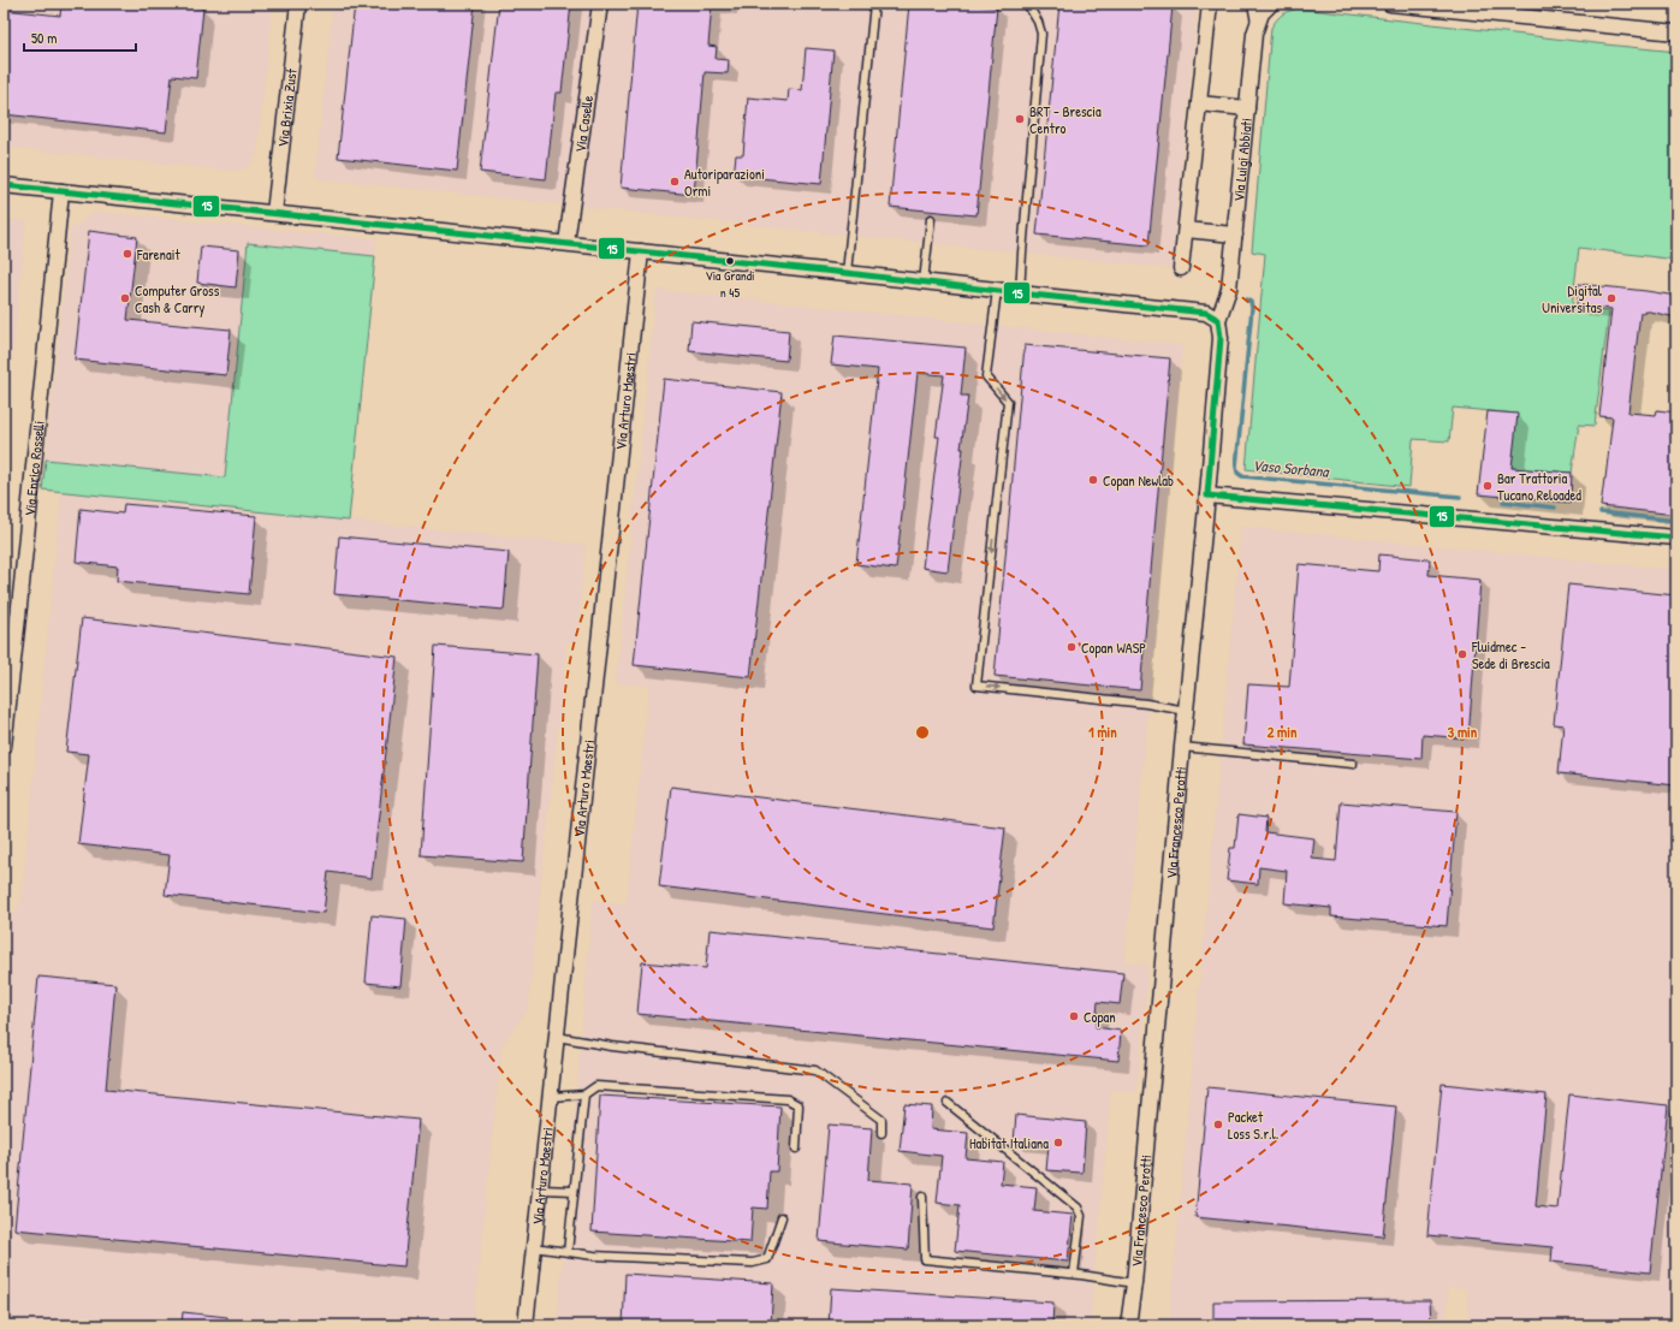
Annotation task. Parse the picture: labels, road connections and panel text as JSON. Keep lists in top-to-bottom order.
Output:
{
  "streets": {
    "street": [
      "Via Brixia Zust",
      "Via Caselle",
      "Via Luigi Abbiati",
      "Via Arturo Maestri",
      "Via Enrico Rosselli",
      "Via Francesco Perotti"
    ]
  },
  "crossings": [
    ["Via Luigi Abbiati", "Via Francesco Perotti"]
  ],
  "water": ["Vaso Sorbana"],
  "places": [
    "BRT - Brescia Centro",
    "Autoriparazioni Ormi",
    "Farenait",
    "Via Grandi n 45",
    "Computer Gross Cash & Carry",
    "Digital Universitas",
    "Copan Newlab",
    "Bar Trattoria Tucano Reloaded",
    "Copan WASP",
    "Fluidmec - Sede di Brescia",
    "Copan",
    "Packet Loss S.r.l.",
    "Habitat Italiana"
  ],
  "lines": ["transit line 15"],
  "scale_bar": "50 m",
  "rings": ["1 min", "2 min", "3 min"]
}
